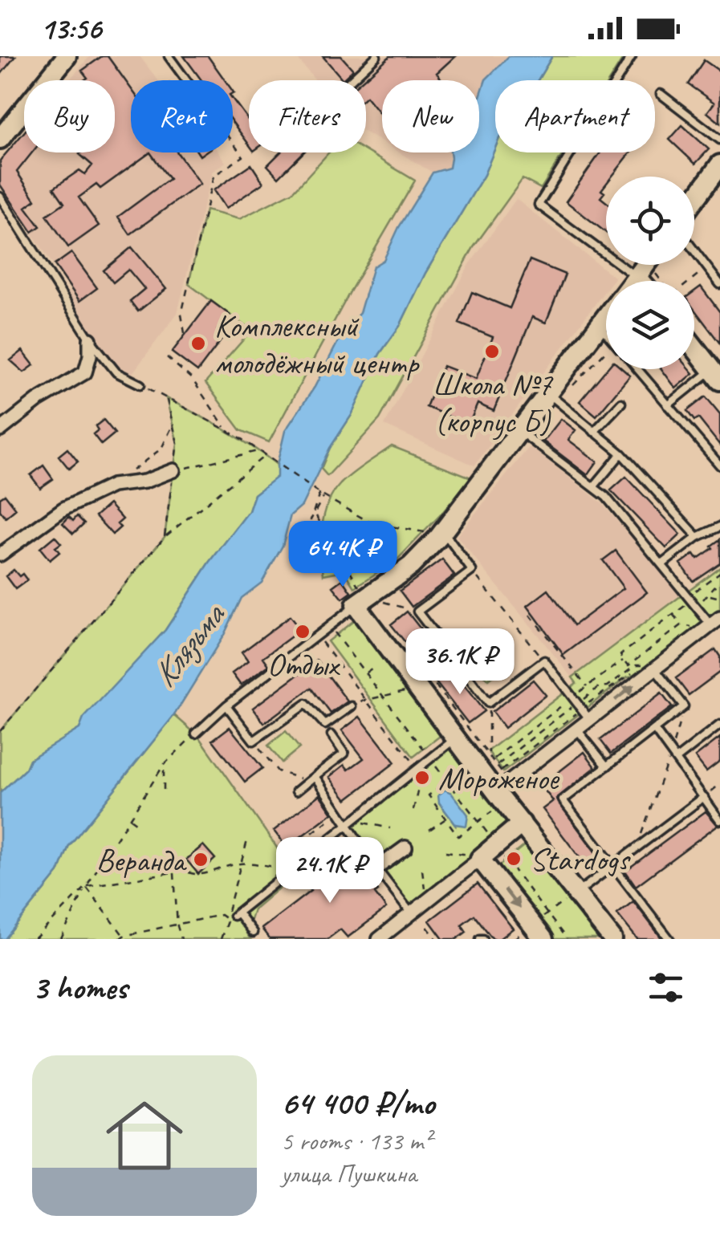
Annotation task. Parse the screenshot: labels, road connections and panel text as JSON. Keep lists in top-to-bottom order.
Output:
{
  "water": ["Клязьма"],
  "places": [
    "Комплексный молодёжный центр",
    "Школа №7 (корпус Б)",
    "Отдых",
    "Мороженое",
    "Stardogs",
    "Веранда"
  ],
  "page": {
    "status": "13:56",
    "chip": [
      "Buy",
      "Rent",
      "Filters",
      "New",
      "Apartment"
    ],
    "price": ["64.4K ₽", "36.1K ₽", "24.1K ₽"],
    "heading": "3 homes",
    "list": [
      {
        "name": "64 400 ₽/mo",
        "note": "5 rooms · 133 m² · улица Пушкина"
      }
    ]
  }
}
